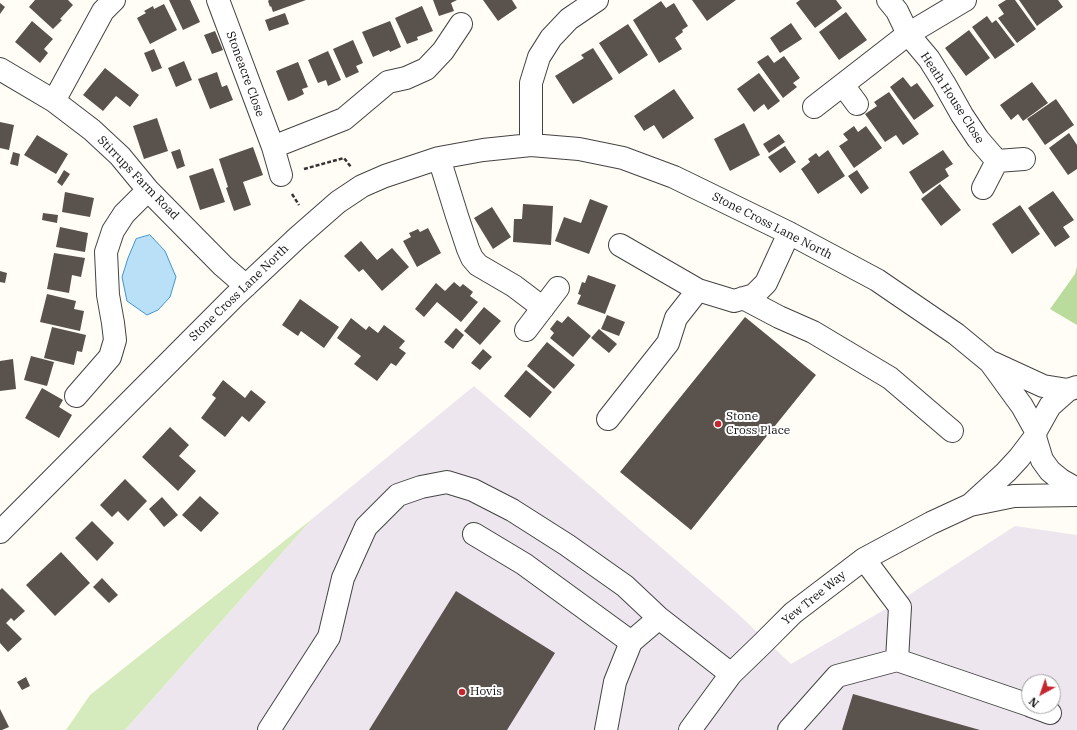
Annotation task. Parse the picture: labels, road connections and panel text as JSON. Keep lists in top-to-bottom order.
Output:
{
  "streets": {
    "street": [
      "Stoneacre Close",
      "Heath House Close",
      "Stirrups Farm Road",
      "Stone Cross Lane North",
      "Yew Tree Way"
    ]
  },
  "crossings": [
    ["Stirrups Farm Road", "Stone Cross Lane North"],
    ["Stone Cross Lane North", "Yew Tree Way"]
  ],
  "places": ["Stone Cross Place", "Hovis"],
  "north": "bottom left"
}
